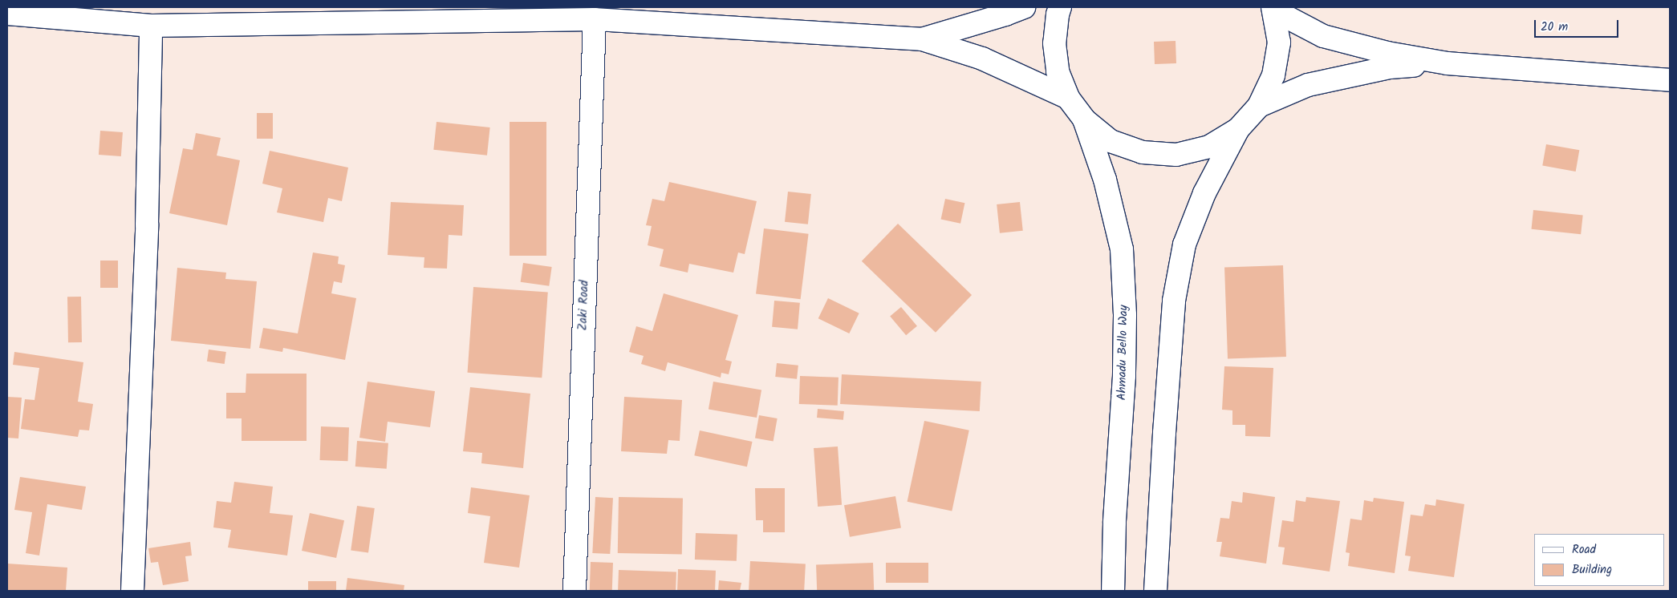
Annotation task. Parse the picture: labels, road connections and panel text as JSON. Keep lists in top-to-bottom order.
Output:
{
  "streets": {
    "street": ["Zaki Road", "Ahmadu Bello Way"]
  },
  "legend": ["Road", "Building"],
  "scale_bar": "20 m"
}
